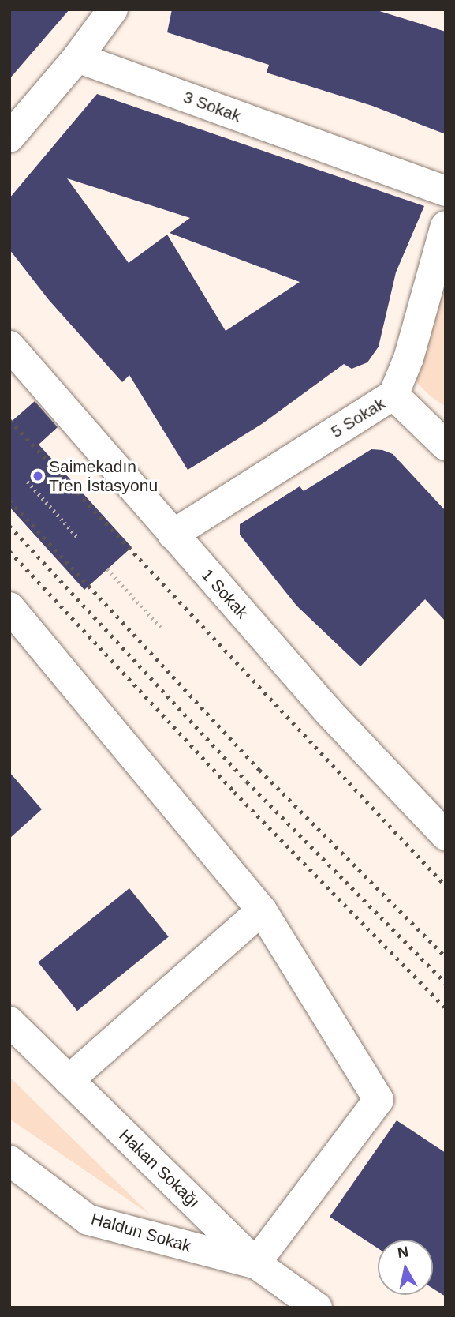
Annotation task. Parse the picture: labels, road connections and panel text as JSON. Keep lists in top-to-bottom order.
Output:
{
  "streets": {
    "street": [
      "3 Sokak",
      "5 Sokak",
      "1 Sokak",
      "Hakan Sokağı",
      "Haldun Sokak"
    ]
  },
  "crossings": [
    ["5 Sokak", "1 Sokak"],
    ["Hakan Sokağı", "Haldun Sokak"]
  ],
  "places": ["Saimekadın Tren İstasyonu"],
  "north": "top"
}
